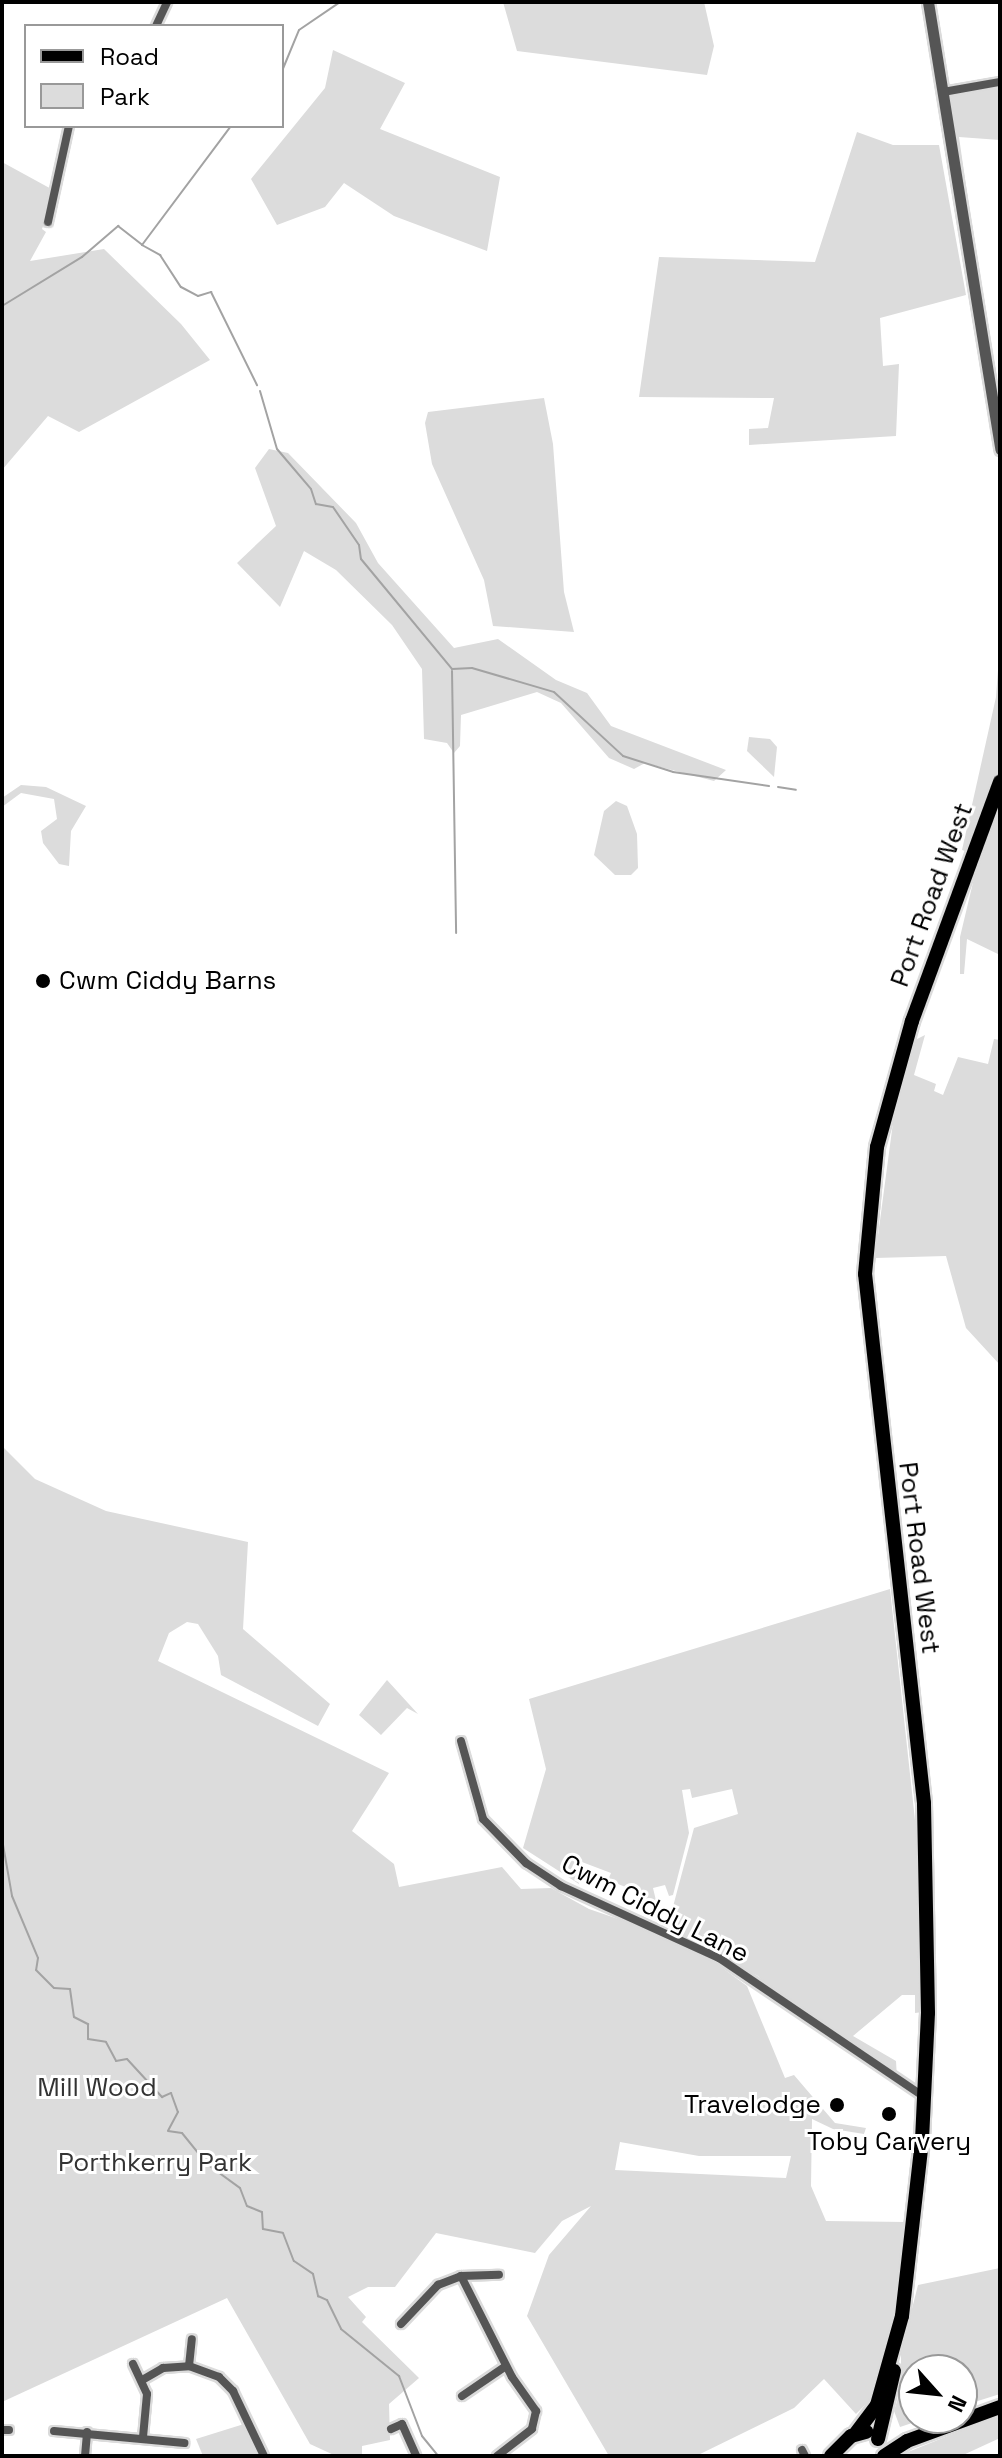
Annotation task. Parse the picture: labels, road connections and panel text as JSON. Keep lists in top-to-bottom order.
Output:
{
  "streets": {
    "main road": ["Port Road West"],
    "street": ["Cwm Ciddy Lane"]
  },
  "crossings": [
    ["Port Road West", "Cwm Ciddy Lane"]
  ],
  "parks": ["Mill Wood", "Porthkerry Park"],
  "places": ["Cwm Ciddy Barns", "Travelodge", "Toby Carvery"],
  "legend": ["Road", "Park"],
  "north": "bottom right"
}
